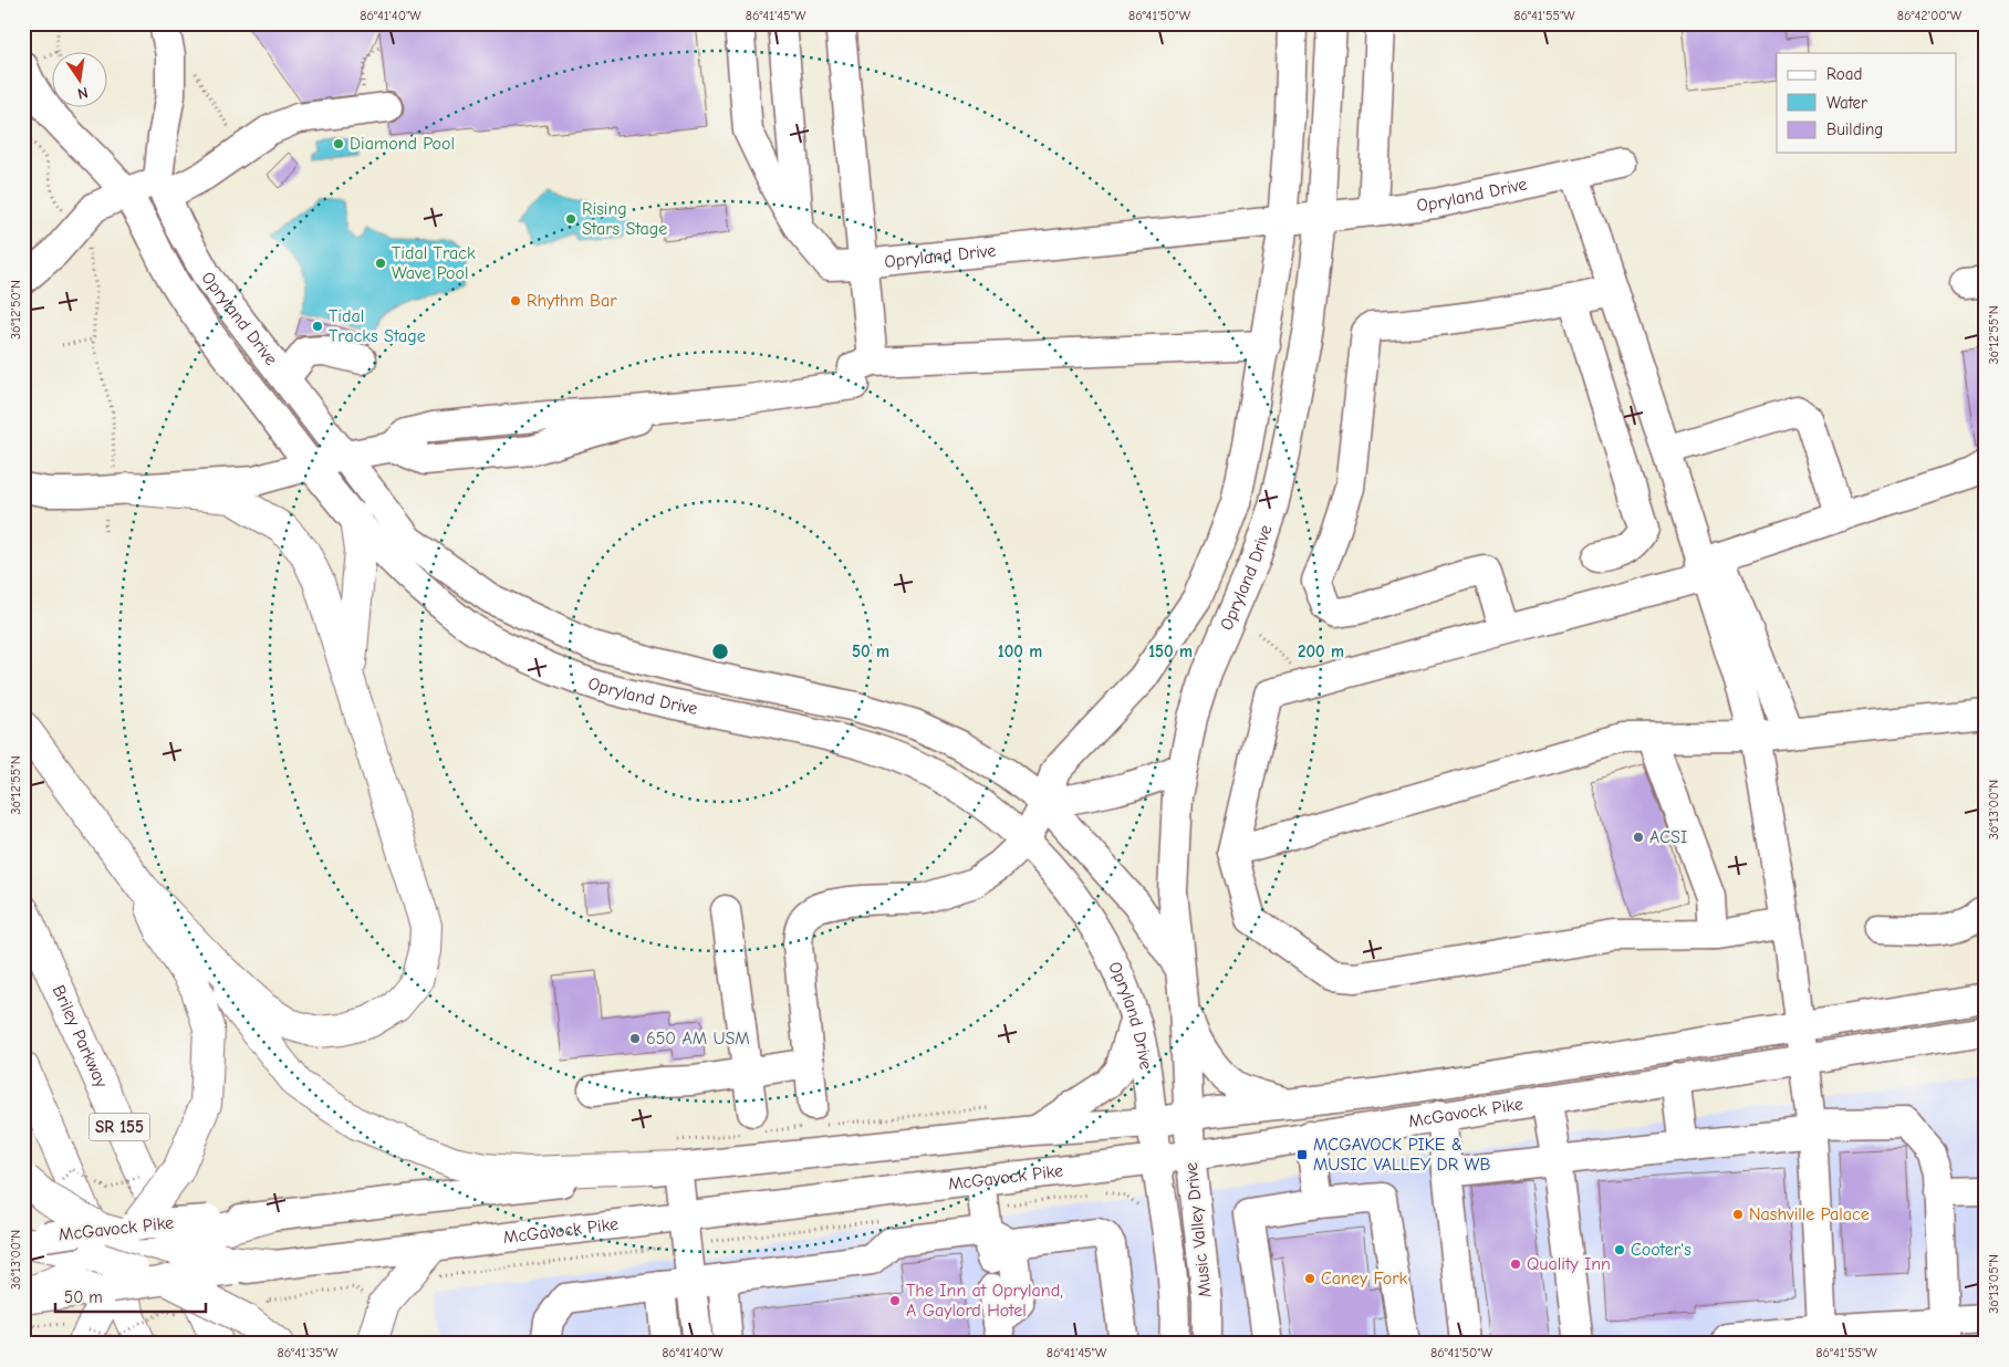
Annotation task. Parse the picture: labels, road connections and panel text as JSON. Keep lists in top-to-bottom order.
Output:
{
  "streets": {
    "highway": ["Briley Parkway", "SR 155"],
    "street": ["Opryland Drive", "McGavock Pike", "Music Valley Drive"]
  },
  "crossings": [
    ["Opryland Drive", "McGavock Pike"],
    ["Opryland Drive", "Music Valley Drive"],
    ["McGavock Pike", "Music Valley Drive"]
  ],
  "places": {
    "other": [
      "Diamond Pool",
      "Rising Stars Stage",
      "Tidal Track Wave Pool",
      "Rhythm Bar",
      "Tidal Tracks Stage",
      "ACSI",
      "650 AM USM",
      "Nashville Palace",
      "Cooter's",
      "Quality Inn",
      "Caney Fork",
      "The Inn at Opryland, A Gaylord Hotel"
    ],
    "transit": ["MCGAVOCK PIKE & MUSIC VALLEY DR WB"]
  },
  "legend": ["Road", "Water", "Building"],
  "scale_bar": "50 m",
  "north": "bottom",
  "coordinates": [
    "86°41'40\"W",
    "86°41'45\"W",
    "86°41'50\"W",
    "86°41'55\"W",
    "86°42'00\"W",
    "36°12'50\"N",
    "36°12'55\"N",
    "36°13'00\"N",
    "36°13'05\"N",
    "86°41'35\"W"
  ],
  "rings": [
    "50 m",
    "100 m",
    "150 m",
    "200 m"
  ]
}
